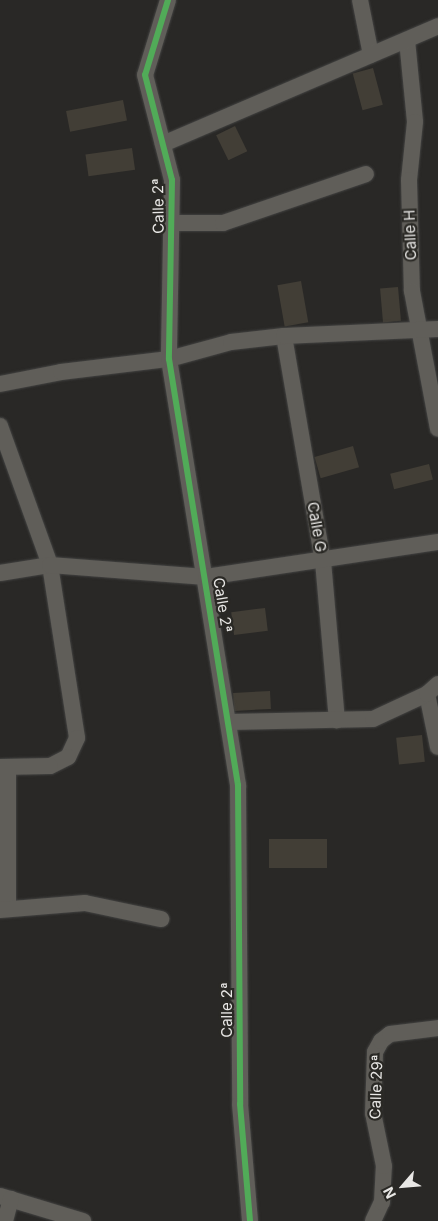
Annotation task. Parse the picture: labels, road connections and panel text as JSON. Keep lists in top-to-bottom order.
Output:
{
  "streets": {
    "street": [
      "Calle 2ª",
      "Calle H",
      "Calle G",
      "Calle 29ª"
    ]
  },
  "north": "bottom left"
}
